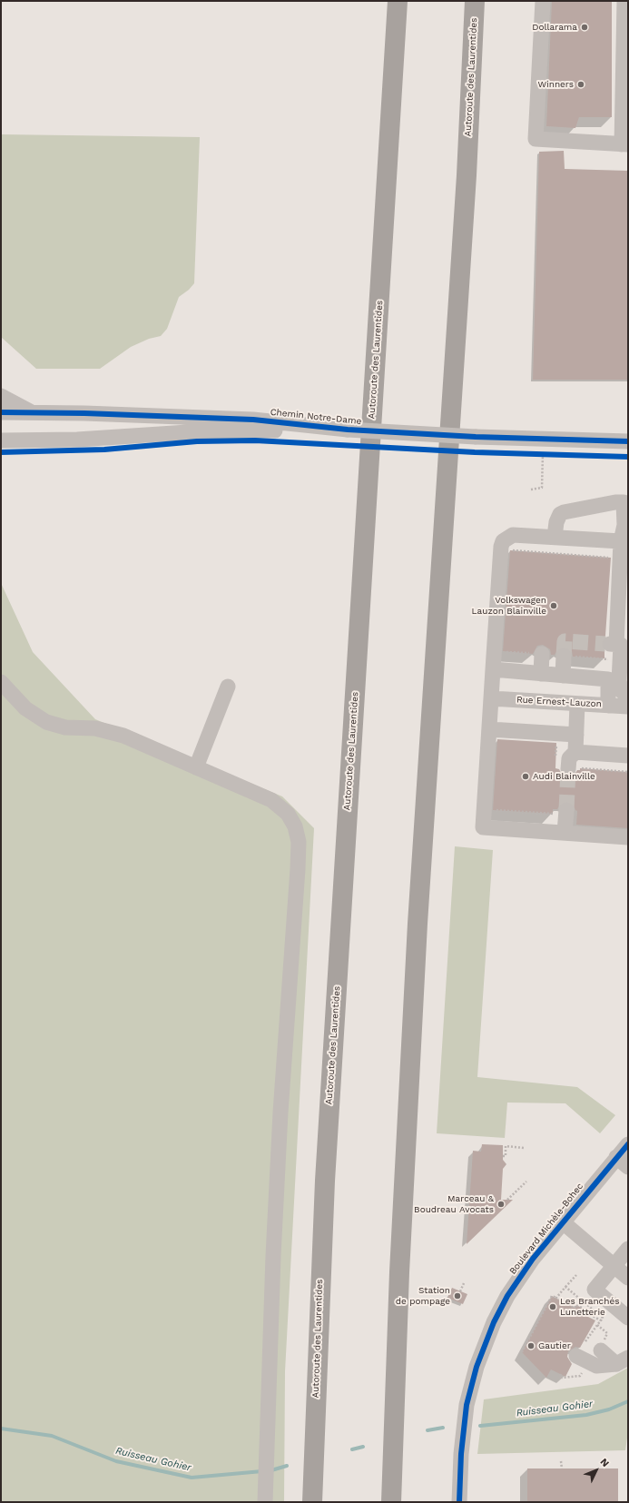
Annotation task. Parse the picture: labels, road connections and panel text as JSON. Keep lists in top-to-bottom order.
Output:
{
  "streets": {
    "highway": ["Autoroute des Laurentides"],
    "street": ["Chemin Notre-Dame", "Rue Ernest-Lauzon", "Boulevard Michèle-Bohec"]
  },
  "water": ["Ruisseau Gohier"],
  "places": [
    "Dollarama",
    "Winners",
    "Volkswagen Lauzon Blainville",
    "Audi Blainville",
    "Marceau & Boudreau Avocats",
    "Station de pompage",
    "Les Branchés Lunetterie",
    "Gautier"
  ],
  "north": "top right"
}
